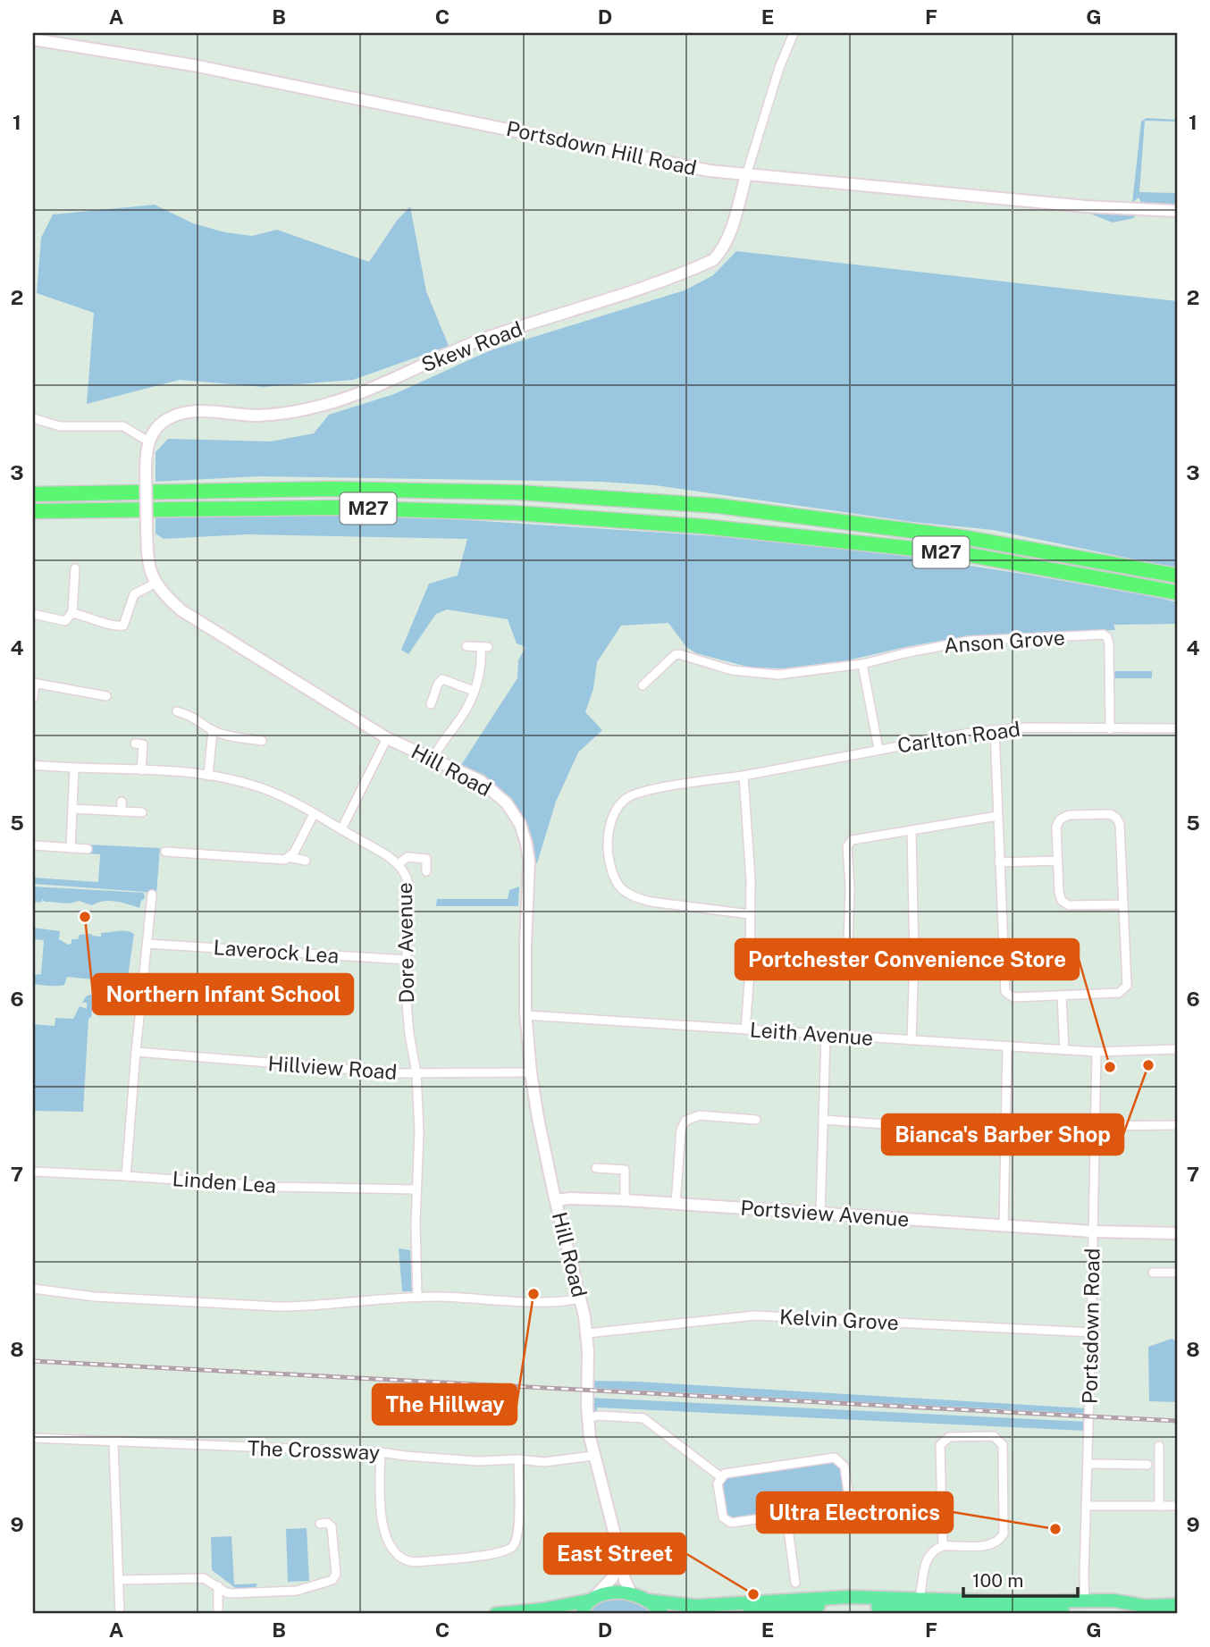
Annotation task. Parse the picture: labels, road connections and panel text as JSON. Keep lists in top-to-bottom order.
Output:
{
  "streets": {
    "highway": ["M27"],
    "street": [
      "Portsdown Hill Road",
      "Skew Road",
      "Anson Grove",
      "Carlton Road",
      "Hill Road",
      "Dore Avenue",
      "Laverock Lea",
      "Leith Avenue",
      "Hillview Road",
      "Linden Lea",
      "Portsview Avenue",
      "Kelvin Grove",
      "Portsdown Road",
      "The Crossway"
    ]
  },
  "crossings": [
    ["Portsdown Hill Road", "Skew Road"],
    ["Anson Grove", "Carlton Road"],
    ["Hill Road", "Leith Avenue"],
    ["Hill Road", "Hillview Road"],
    ["Hill Road", "Portsview Avenue"],
    ["Hill Road", "Kelvin Grove"],
    ["Hill Road", "The Crossway"],
    ["Dore Avenue", "Laverock Lea"],
    ["Dore Avenue", "Hillview Road"],
    ["Dore Avenue", "Linden Lea"],
    ["Leith Avenue", "Portsdown Road"],
    ["Portsview Avenue", "Portsdown Road"],
    ["Kelvin Grove", "Portsdown Road"]
  ],
  "places": [
    "Northern Infant School",
    "Bianca's Barber Shop",
    "Portchester Convenience Store",
    "The Hillway",
    "Ultra Electronics",
    "East Street"
  ],
  "scale_bar": "100 m",
  "grid": {
    "columns": [
      "A",
      "B",
      "C",
      "D",
      "E",
      "F",
      "G"
    ],
    "rows": [
      "1",
      "2",
      "3",
      "4",
      "5",
      "6",
      "7",
      "8",
      "9"
    ]
  }
}
